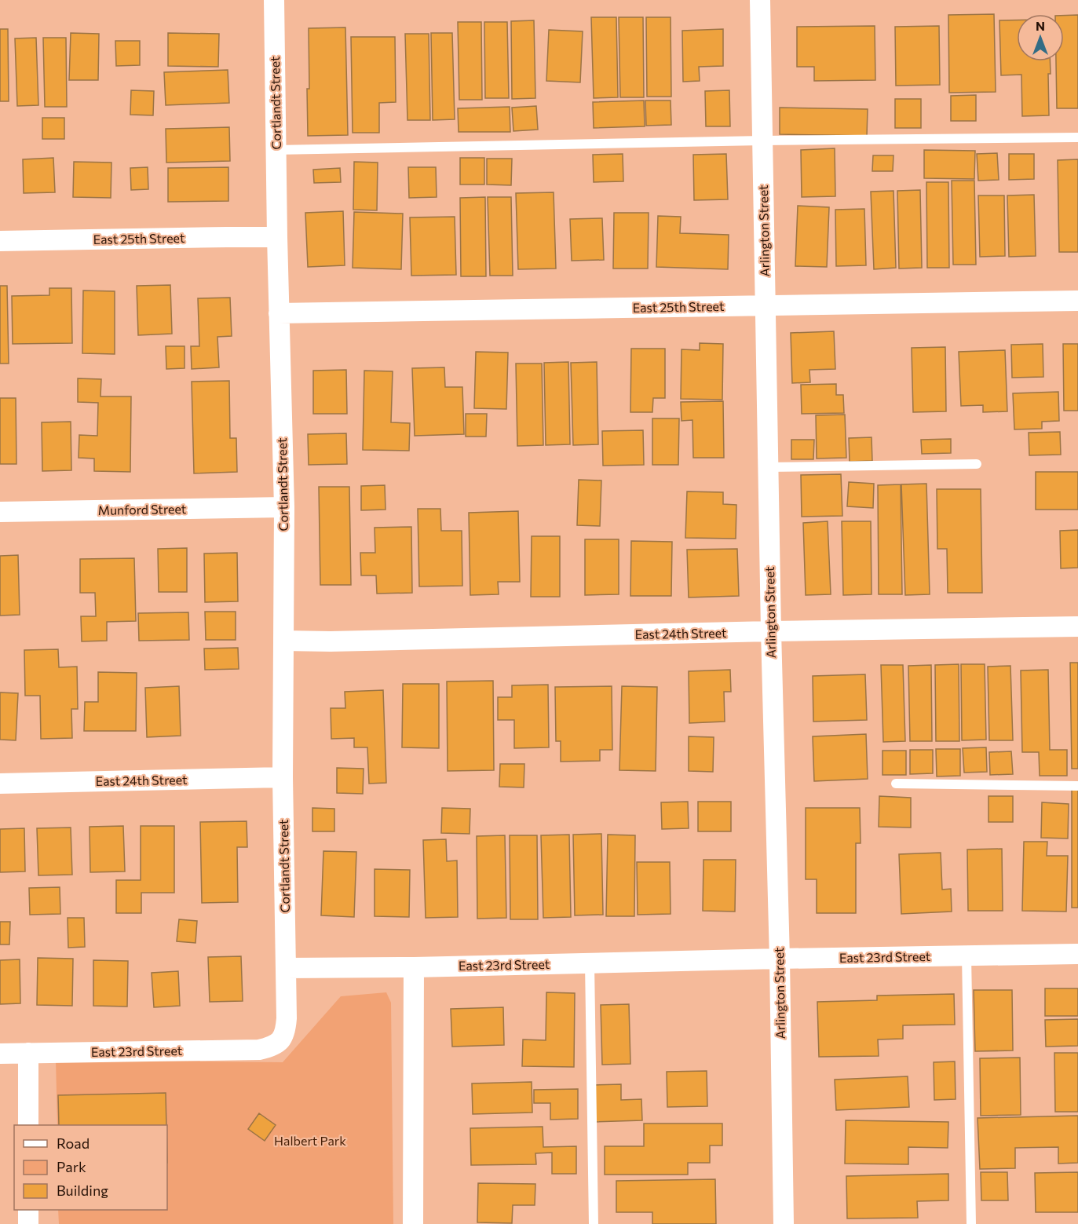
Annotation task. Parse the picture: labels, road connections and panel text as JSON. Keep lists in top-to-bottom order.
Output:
{
  "streets": {
    "street": [
      "Cortlandt Street",
      "Arlington Street",
      "East 25th Street",
      "Munford Street",
      "East 24th Street",
      "East 23rd Street"
    ]
  },
  "crossings": [
    ["Cortlandt Street", "East 25th Street"],
    ["Cortlandt Street", "Munford Street"],
    ["Cortlandt Street", "East 24th Street"],
    ["Cortlandt Street", "East 23rd Street"],
    ["Arlington Street", "East 25th Street"],
    ["Arlington Street", "East 24th Street"],
    ["Arlington Street", "East 23rd Street"]
  ],
  "parks": ["Halbert Park"],
  "legend": ["Road", "Park", "Building"],
  "north": "top"
}
